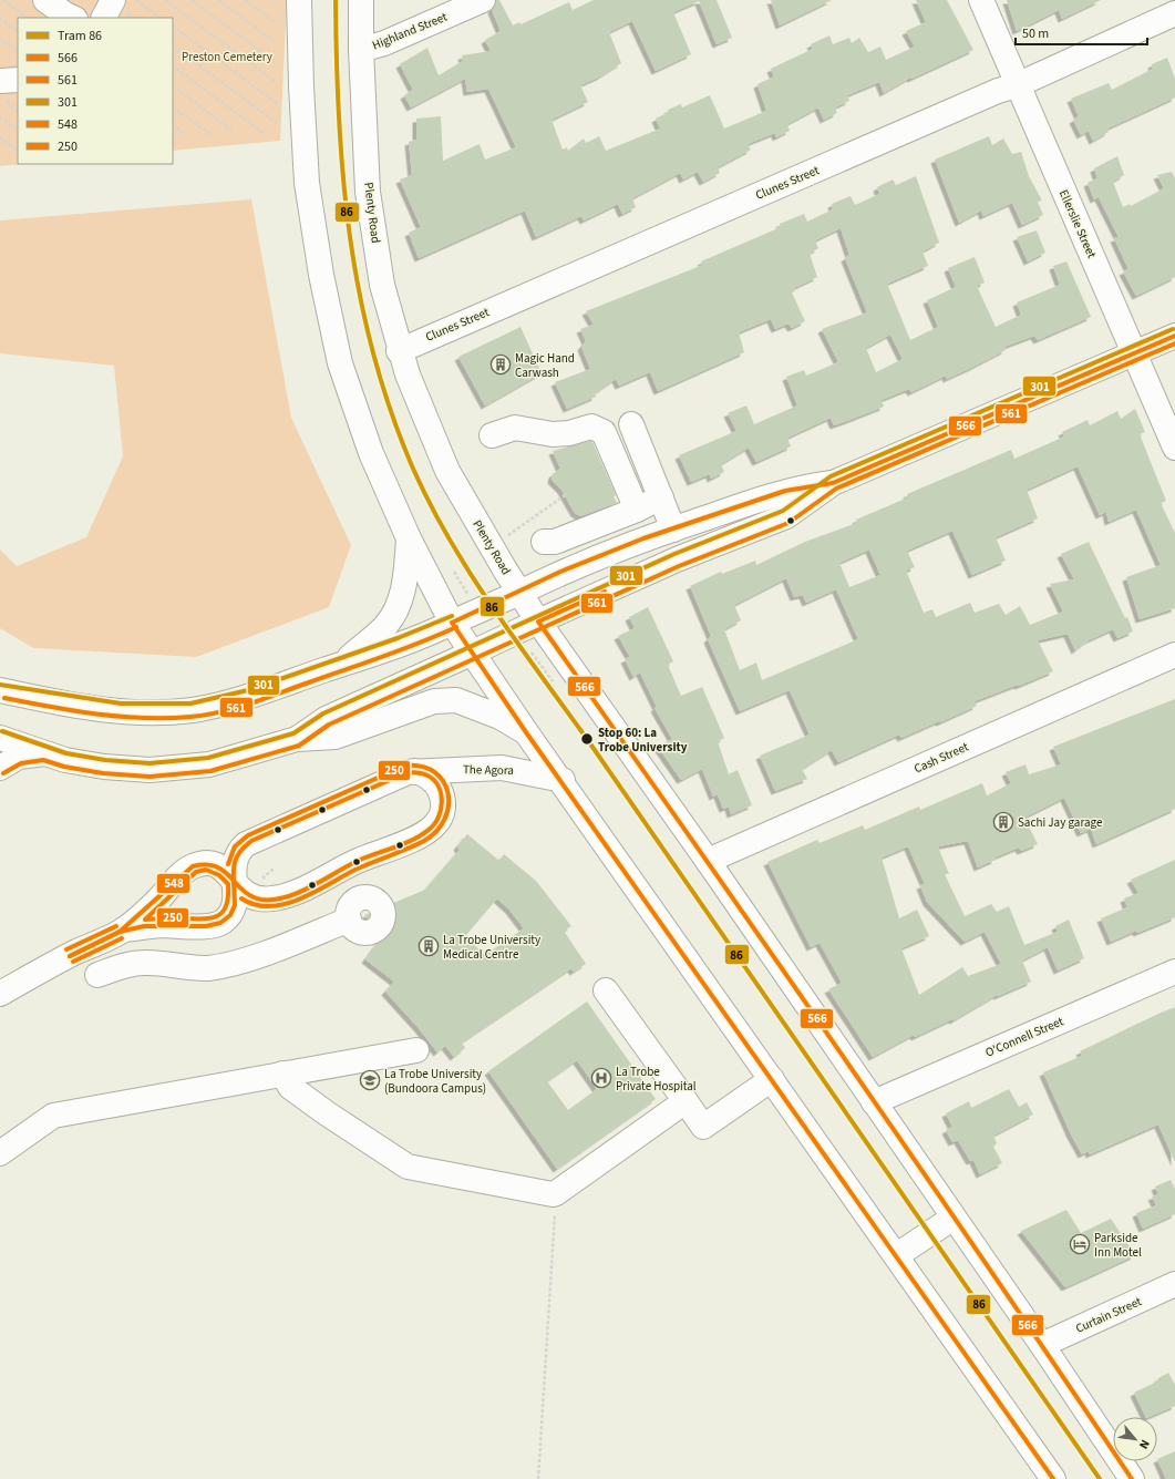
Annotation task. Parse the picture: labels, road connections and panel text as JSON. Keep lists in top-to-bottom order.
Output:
{
  "streets": {
    "main road": [
      "Highland Street",
      "Clunes Street",
      "Plenty Road",
      "Ellerslie Street",
      "Cash Street",
      "The Agora",
      "O'Connell Street",
      "Curtain Street"
    ]
  },
  "crossings": [
    ["Highland Street", "Plenty Road"],
    ["Clunes Street", "Plenty Road"],
    ["Clunes Street", "Ellerslie Street"],
    ["Plenty Road", "Cash Street"],
    ["Plenty Road", "O'Connell Street"],
    ["Plenty Road", "Curtain Street"]
  ],
  "parks": ["Preston Cemetery"],
  "places": {
    "building": ["Magic Hand Carwash", "Sachi Jay garage", "La Trobe University Medical Centre"],
    "other": ["Stop 60: La Trobe University"],
    "hospital": ["La Trobe Private Hospital"],
    "school or university": ["La Trobe University (Bundoora Campus)"],
    "hotel": ["Parkside Inn Motel"]
  },
  "lines": [
    "tram line 86",
    "transit line 301",
    "transit line 566",
    "transit line 561",
    "transit line 250",
    "transit line 548"
  ],
  "legend": [
    "Tram 86",
    "566",
    "561",
    "301",
    "548",
    "250"
  ],
  "scale_bar": "50 m",
  "north": "bottom right"
}
